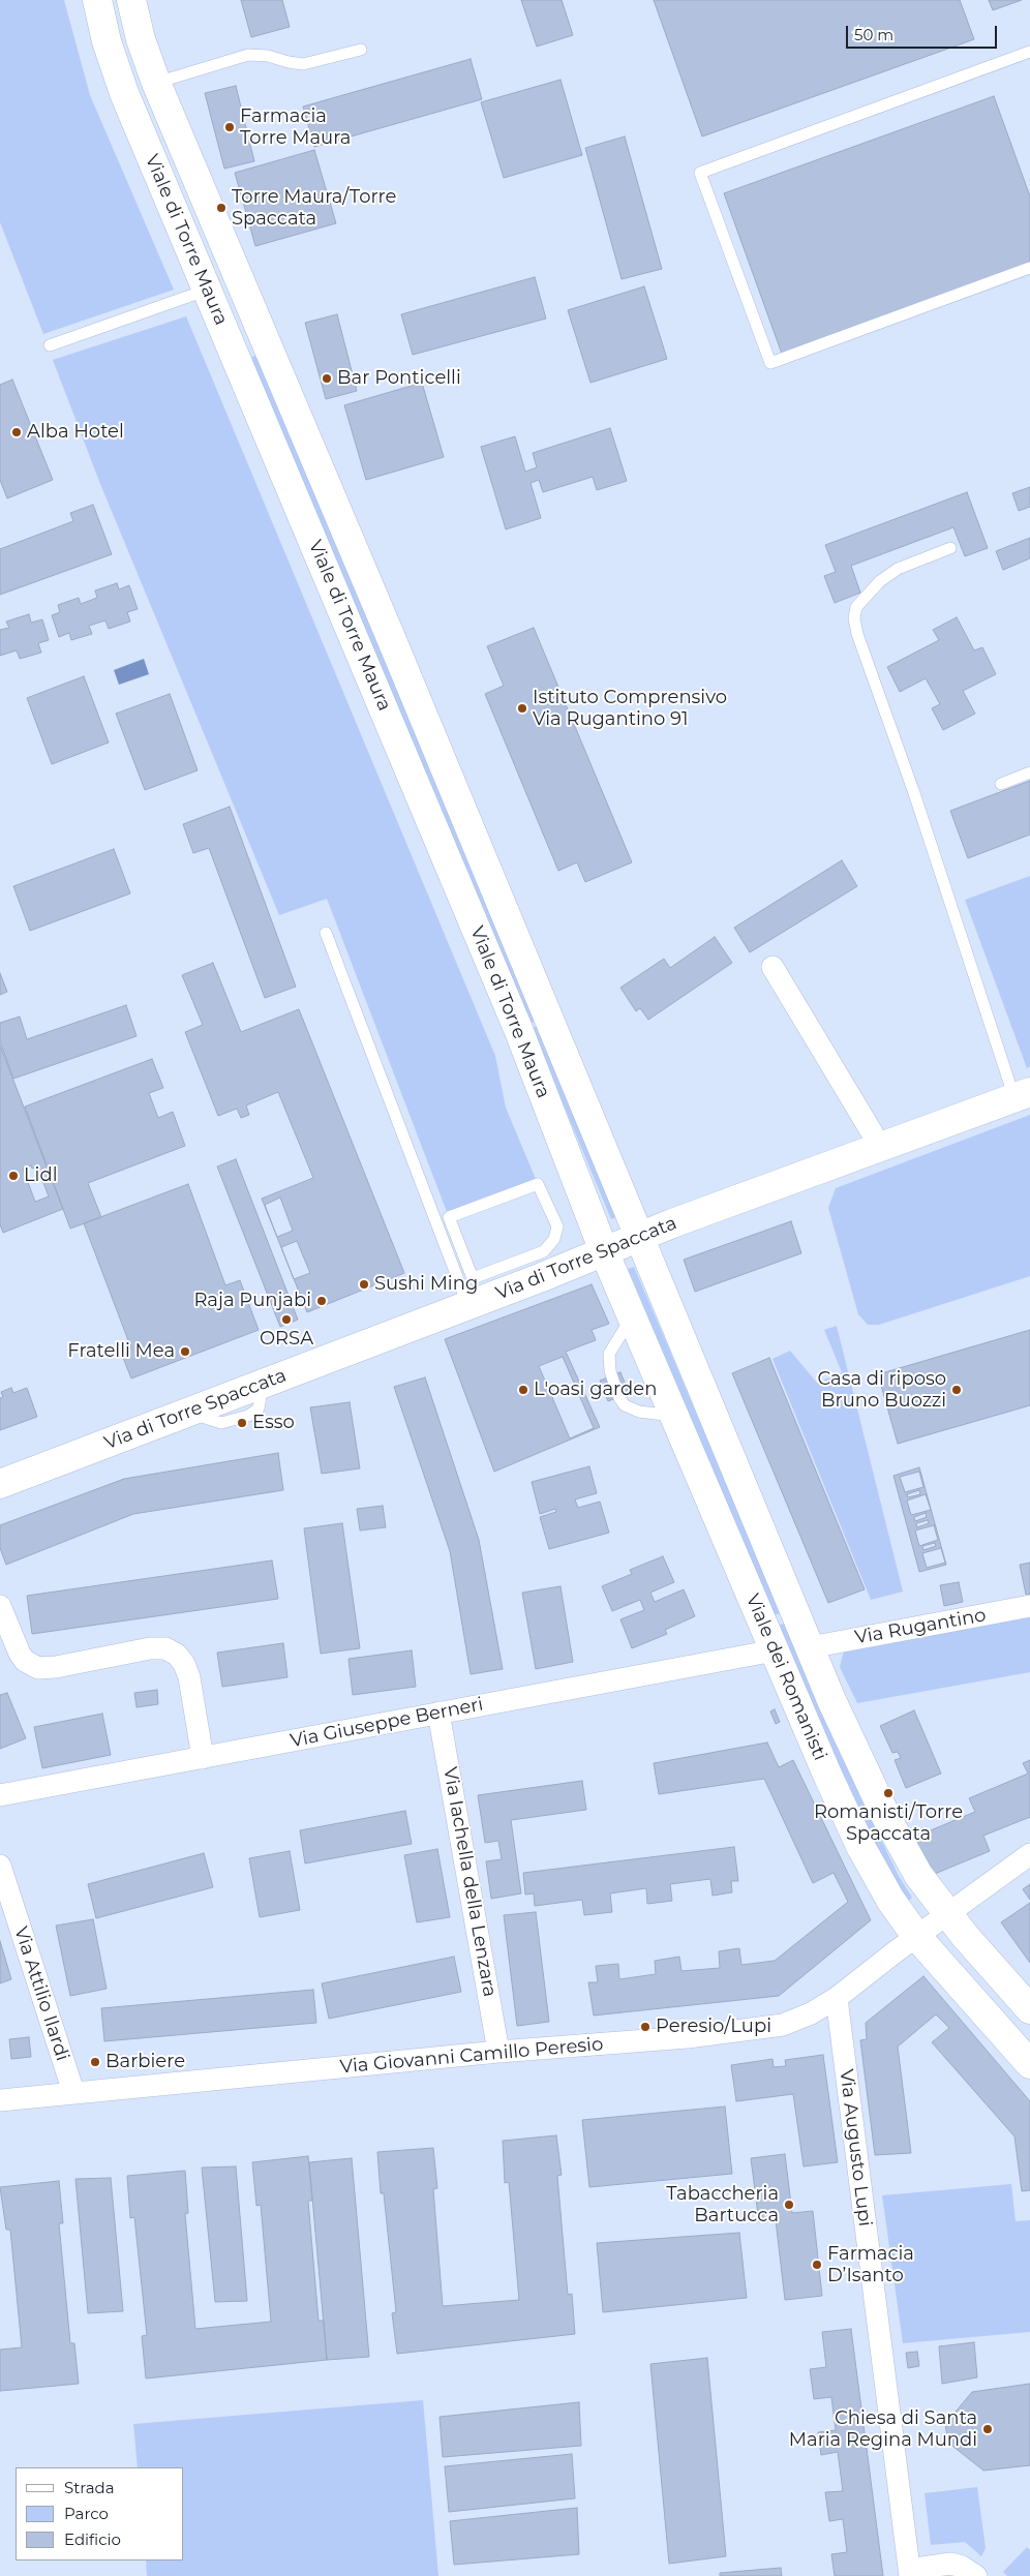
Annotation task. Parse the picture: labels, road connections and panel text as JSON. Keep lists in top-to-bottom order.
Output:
{
  "streets": {
    "street": [
      "Viale di Torre Maura",
      "Via di Torre Spaccata",
      "Via Rugantino",
      "Viale dei Romanisti",
      "Via Giuseppe Berneri",
      "Via Iachella della Lenzara",
      "Via Attilio Ilardi",
      "Via Giovanni Camillo Peresio",
      "Via Augusto Lupi"
    ]
  },
  "crossings": [
    ["Viale di Torre Maura", "Via di Torre Spaccata"],
    ["Viale di Torre Maura", "Viale dei Romanisti"],
    ["Via di Torre Spaccata", "Viale dei Romanisti"],
    ["Via Rugantino", "Viale dei Romanisti"],
    ["Viale dei Romanisti", "Via Giuseppe Berneri"],
    ["Viale dei Romanisti", "Via Giovanni Camillo Peresio"],
    ["Via Giuseppe Berneri", "Via Iachella della Lenzara"],
    ["Via Iachella della Lenzara", "Via Giovanni Camillo Peresio"],
    ["Via Attilio Ilardi", "Via Giovanni Camillo Peresio"],
    ["Via Giovanni Camillo Peresio", "Via Augusto Lupi"]
  ],
  "places": [
    "Farmacia Torre Maura",
    "Torre Maura/Torre Spaccata",
    "Bar Ponticelli",
    "Alba Hotel",
    "Istituto Comprensivo Via Rugantino 91",
    "Lidl",
    "Sushi Ming",
    "Raja Punjabi",
    "ORSA",
    "Fratelli Mea",
    "L'oasi garden",
    "Casa di riposo Bruno Buozzi",
    "Esso",
    "Romanisti/Torre Spaccata",
    "Peresio/Lupi",
    "Barbiere",
    "Tabaccheria Bartucca",
    "Farmacia D’Isanto",
    "Chiesa di Santa Maria Regina Mundi"
  ],
  "legend": ["Strada", "Parco", "Edificio"],
  "scale_bar": "50 m"
}
